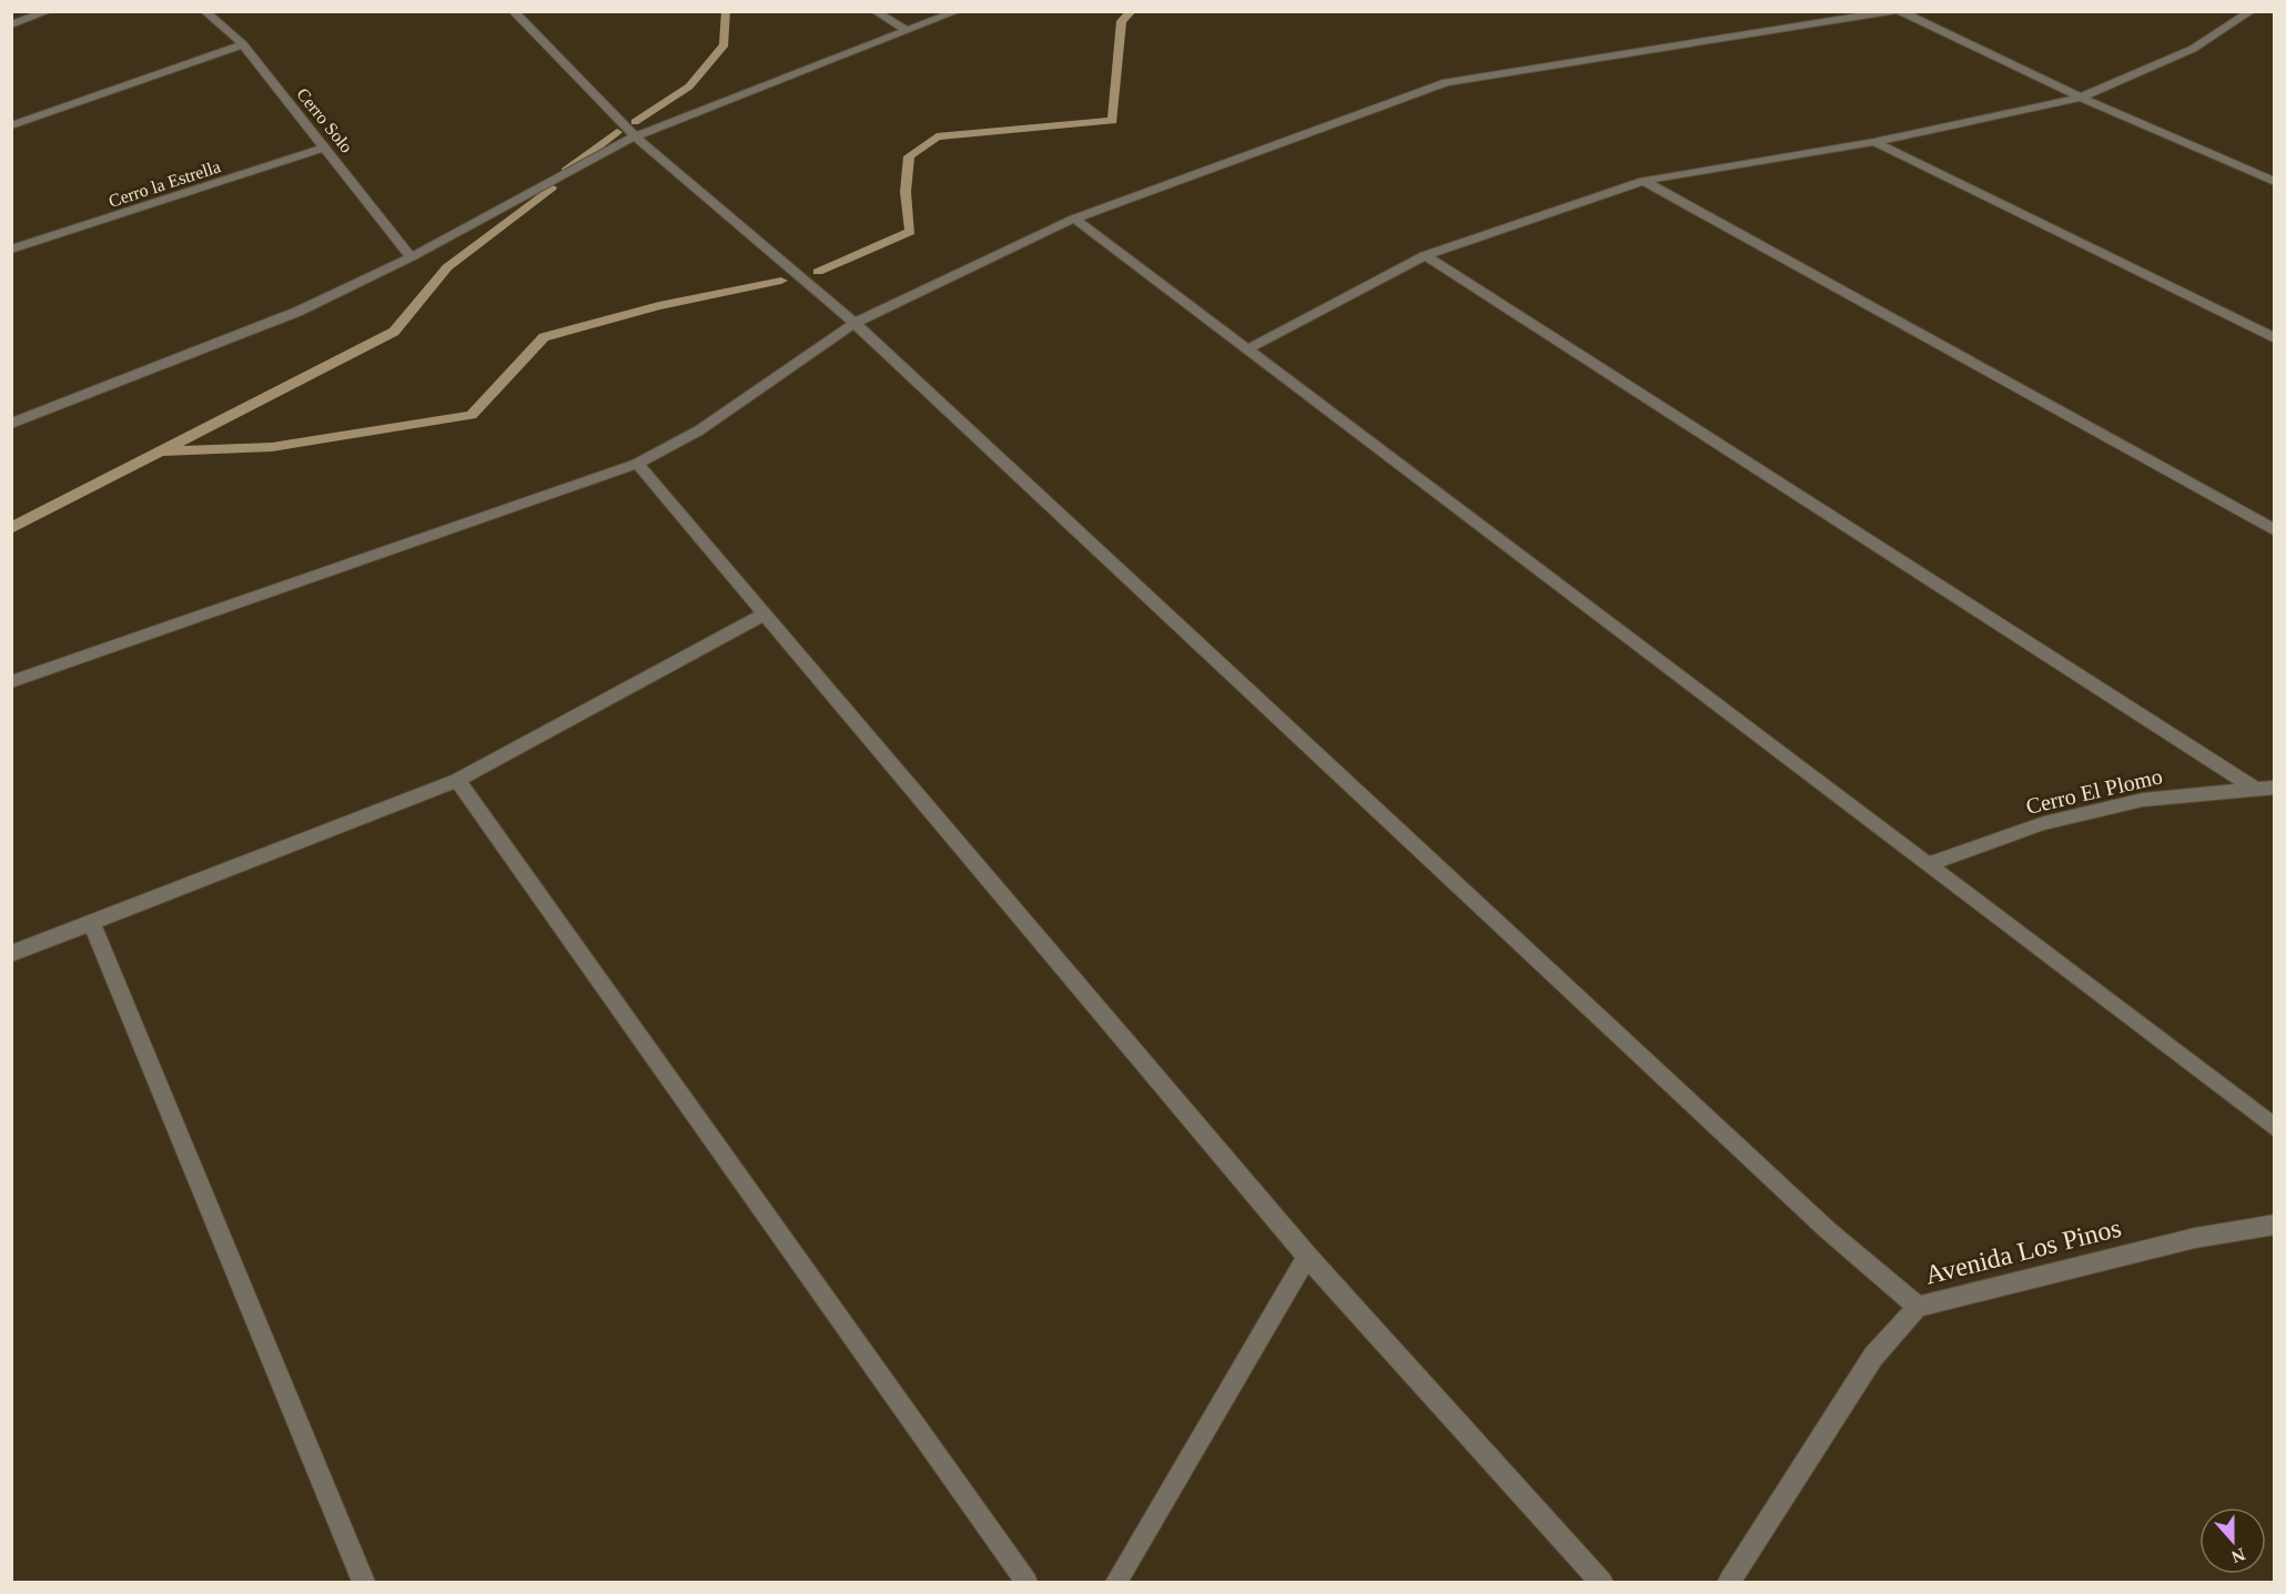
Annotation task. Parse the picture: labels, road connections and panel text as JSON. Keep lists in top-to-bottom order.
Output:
{
  "streets": {
    "street": [
      "Cerro Solo",
      "Cerro la Estrella",
      "Cerro El Plomo",
      "Avenida Los Pinos"
    ]
  },
  "crossings": [
    ["Cerro Solo", "Cerro la Estrella"]
  ],
  "north": "bottom"
}
